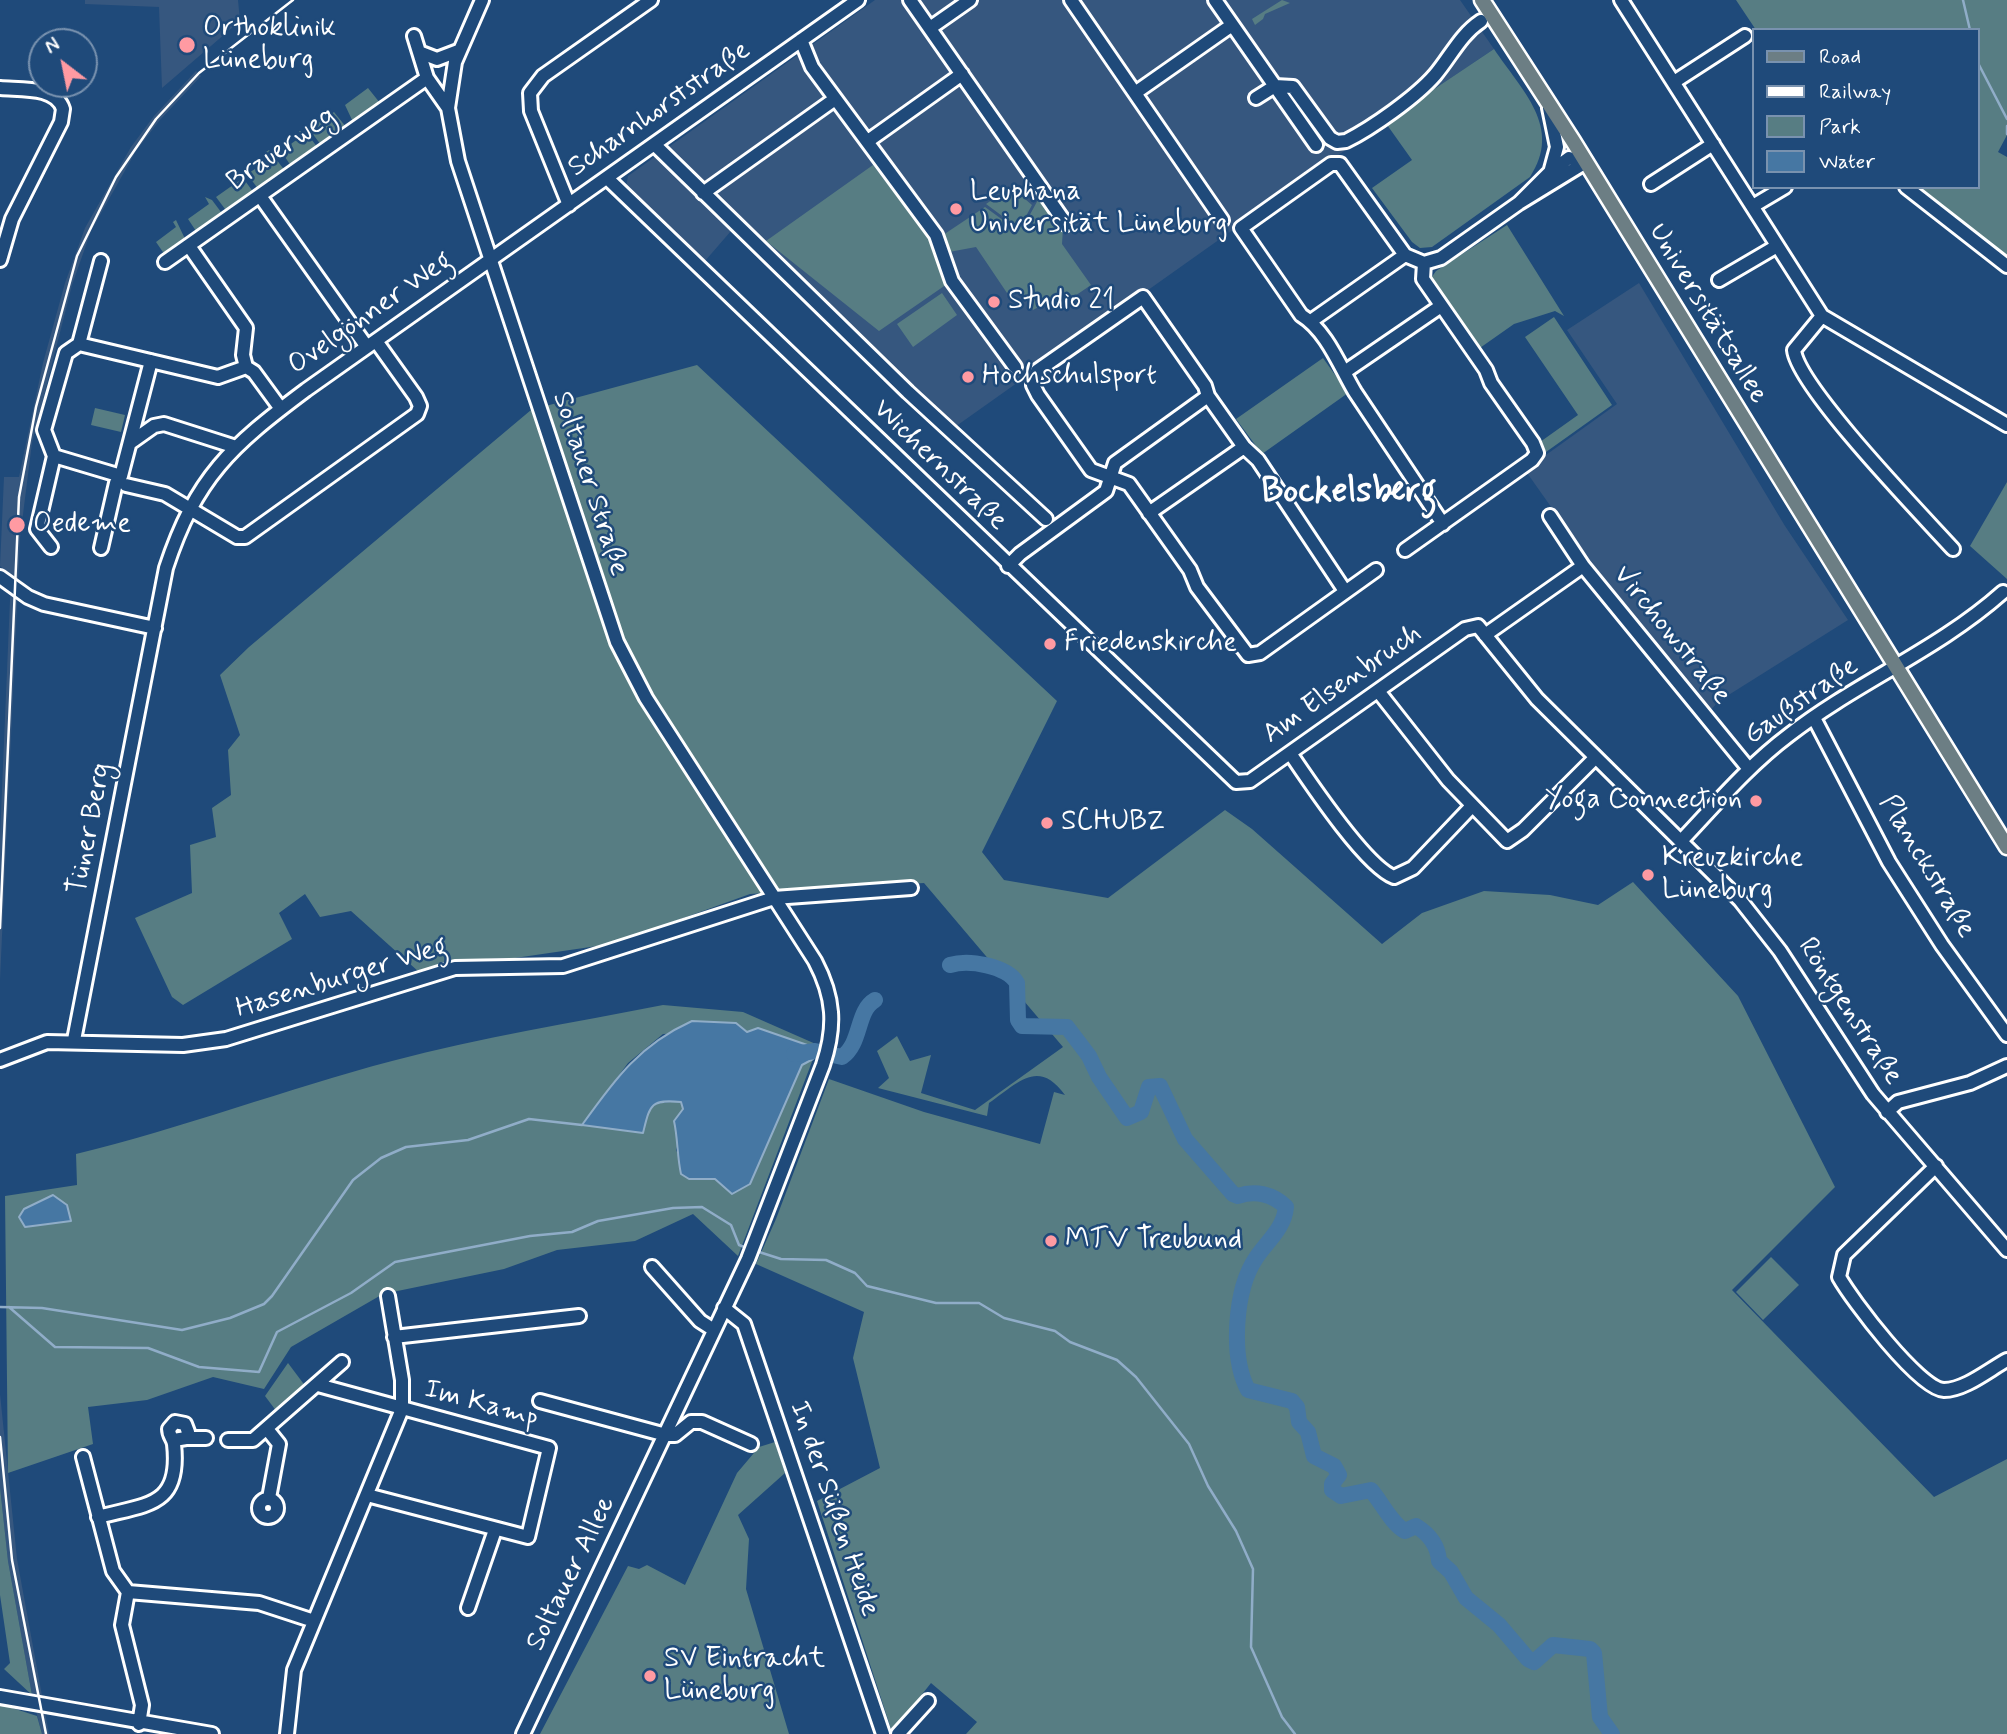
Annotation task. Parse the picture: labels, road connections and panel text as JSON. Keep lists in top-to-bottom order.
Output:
{
  "streets": {
    "main road": ["Universitätsallee"],
    "street": [
      "Scharnhorststraße",
      "Brauerweg",
      "Ovelgönner Weg",
      "Wichernstraße",
      "Soltauer Straße",
      "Virchowstraße",
      "Am Elsenbruch",
      "Gaußstraße",
      "Tüner Berg",
      "Planckstraße",
      "Hasenburger Weg",
      "Röntgenstraße",
      "Im Kamp",
      "In der Süßen Heide",
      "Soltauer Allee"
    ]
  },
  "crossings": [
    ["Scharnhorststraße", "Ovelgönner Weg"],
    ["Scharnhorststraße", "Wichernstraße"],
    ["Scharnhorststraße", "Soltauer Straße"],
    ["Brauerweg", "Ovelgönner Weg"],
    ["Brauerweg", "Soltauer Straße"],
    ["Ovelgönner Weg", "Soltauer Straße"],
    ["Ovelgönner Weg", "Tüner Berg"],
    ["Universitätsallee", "Gaußstraße"],
    ["Wichernstraße", "Am Elsenbruch"],
    ["Soltauer Straße", "Hasenburger Weg"],
    ["Soltauer Straße", "Soltauer Allee"],
    ["Virchowstraße", "Gaußstraße"],
    ["Virchowstraße", "Röntgenstraße"],
    ["Am Elsenbruch", "Röntgenstraße"],
    ["Gaußstraße", "Planckstraße"],
    ["Gaußstraße", "Röntgenstraße"],
    ["Tüner Berg", "Hasenburger Weg"],
    ["Hasenburger Weg", "Soltauer Allee"],
    ["In der Süßen Heide", "Soltauer Allee"]
  ],
  "districts": ["Bockelsberg"],
  "places": [
    "Orthoklinik Lüneburg",
    "Leuphana Universität Lüneburg",
    "Studio 21",
    "Hochschulsport",
    "Oedeme",
    "Friedenskirche",
    "Yoga Connection",
    "SCHUBZ",
    "Kreuzkirche Lüneburg",
    "MTV Treubund",
    "SV Eintracht Lüneburg"
  ],
  "legend": [
    "Road",
    "Railway",
    "Park",
    "Water"
  ],
  "north": "top left"
}
